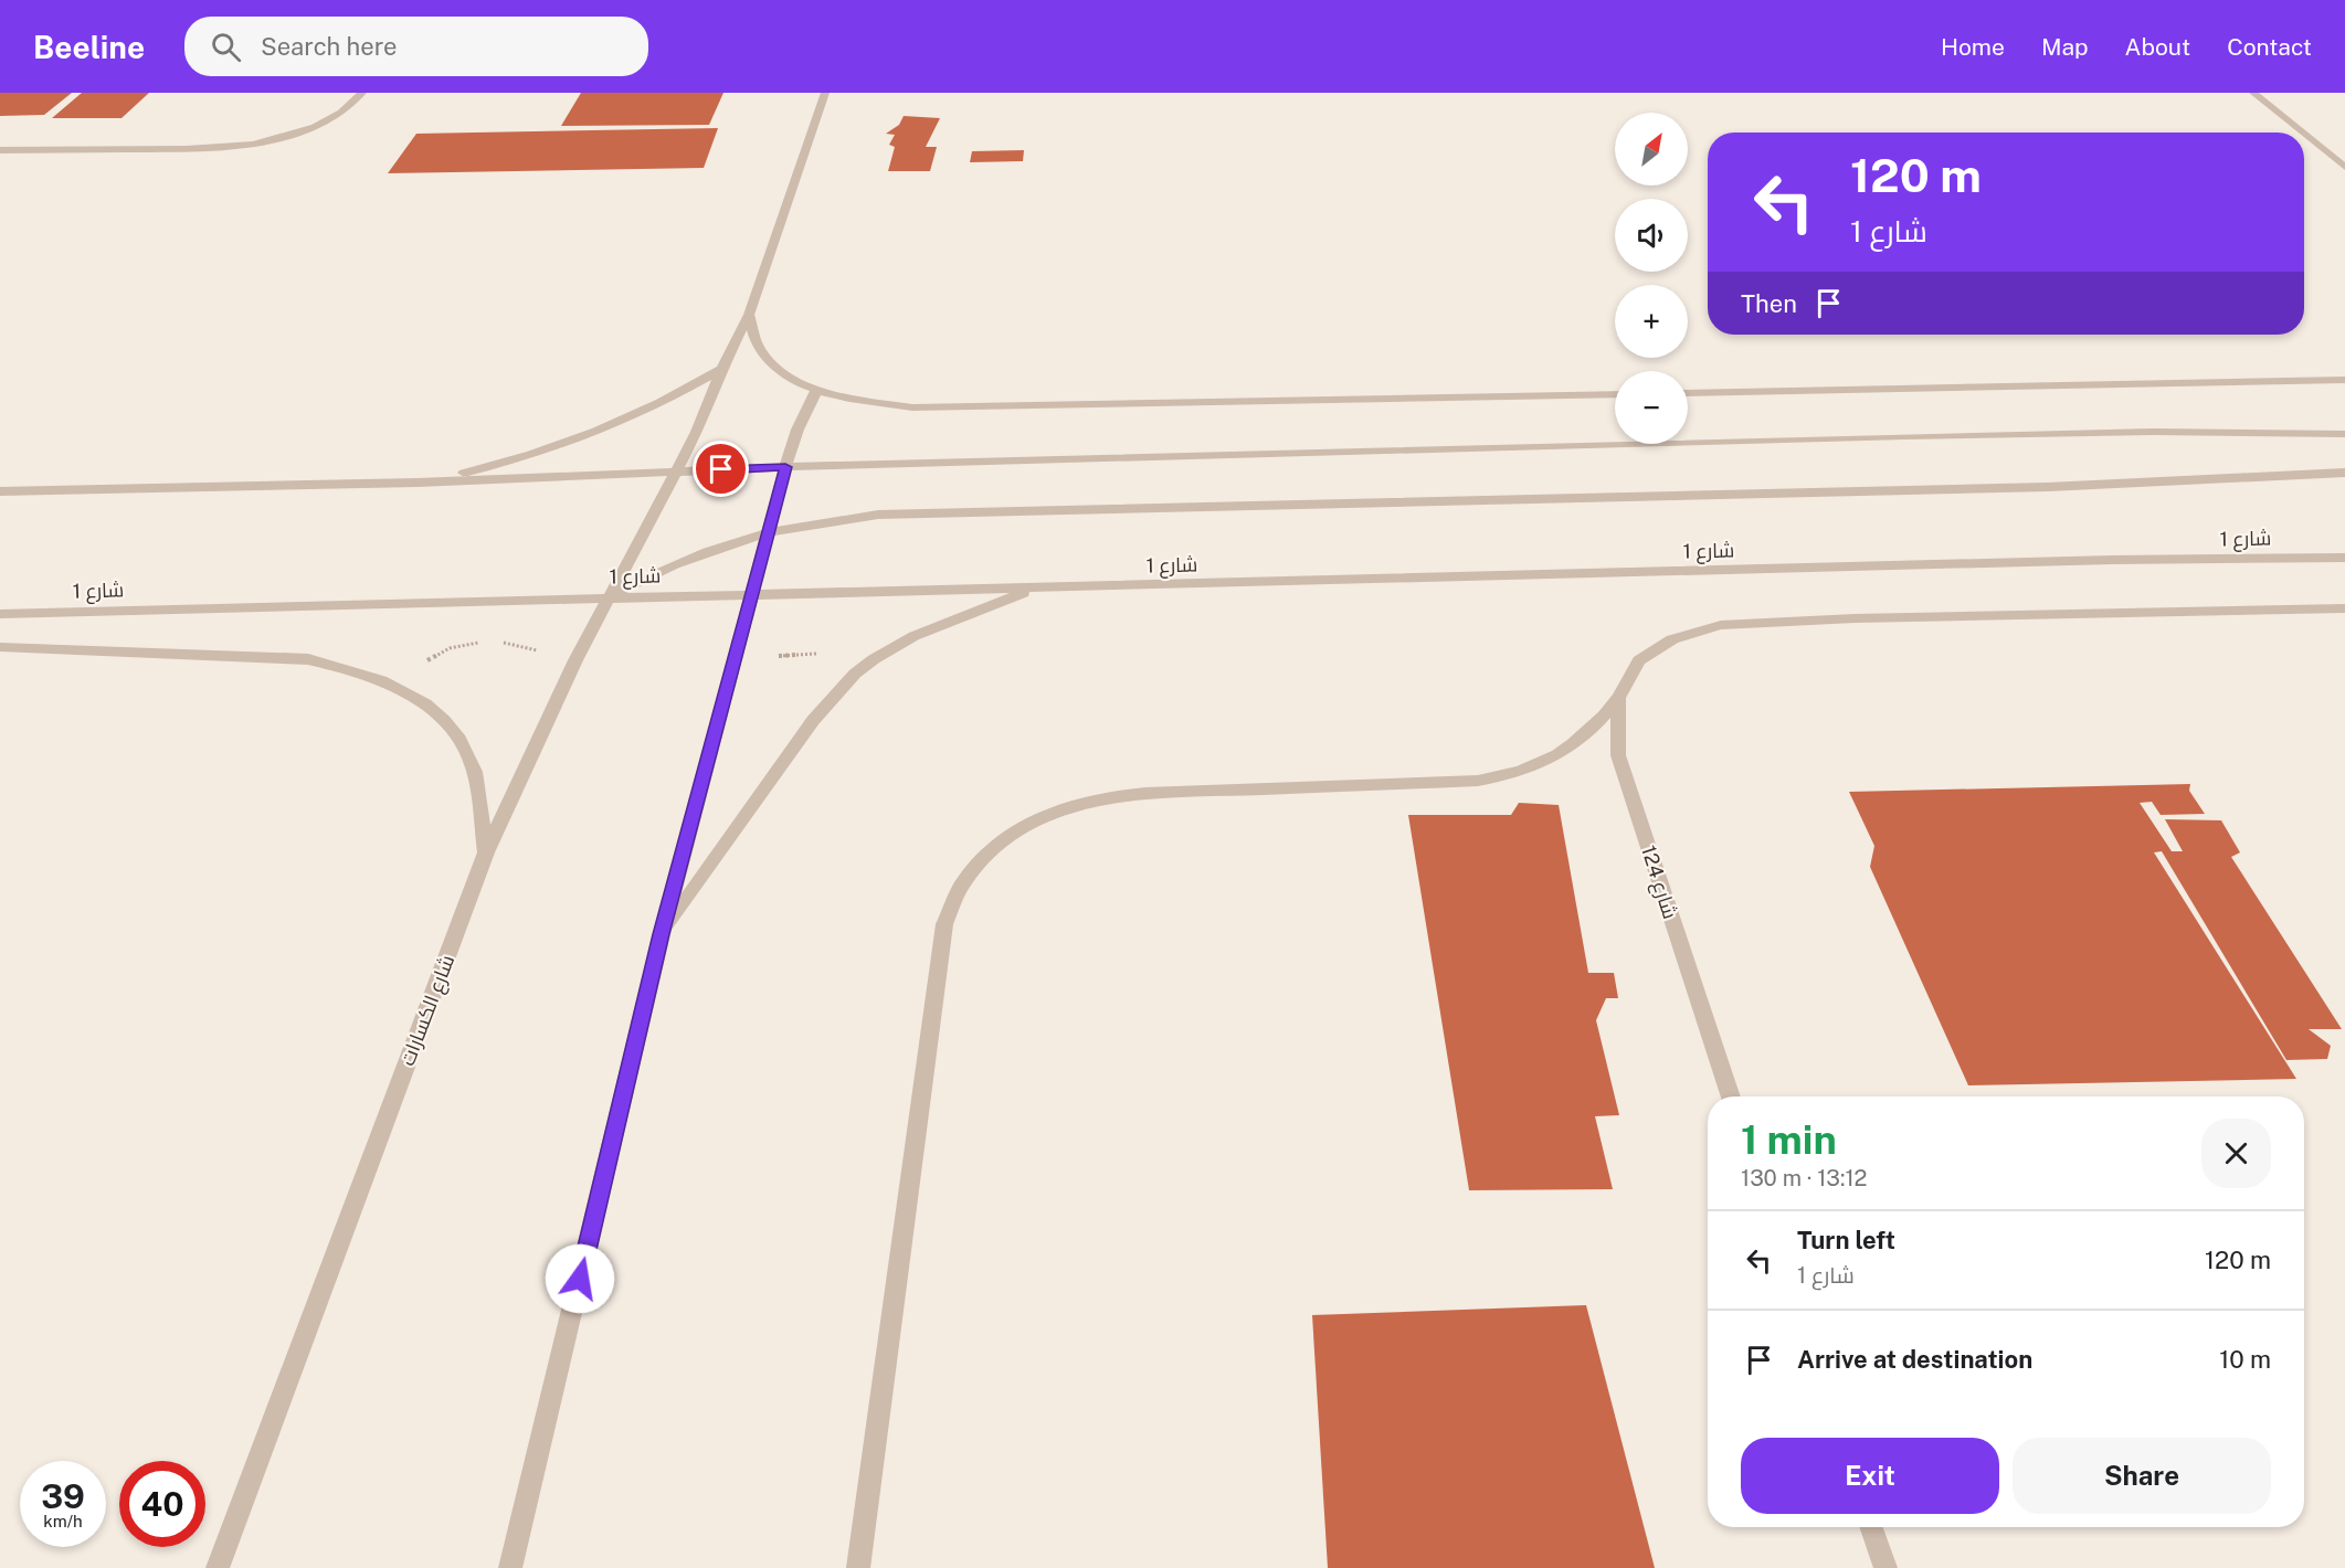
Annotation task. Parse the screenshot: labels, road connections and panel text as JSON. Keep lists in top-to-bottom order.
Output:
{
  "streets": {
    "street": ["شارع 1", "شارع 124", "شارع الكسارات"]
  },
  "crossings": [
    ["شارع 1", "شارع الكسارات"]
  ],
  "north": "top right",
  "page": {
    "header": "Beeline",
    "search": "Search here",
    "nav": [
      "Home",
      "Map",
      "About",
      "Contact"
    ],
    "map_buttons": ["+", "−"],
    "turn": ["120 m", "شارع 1"],
    "then": "Then",
    "heading": ["1 min", "130 m · 13:12"],
    "list": [
      {
        "name": "Turn left",
        "note": "شارع 1",
        "value": "120 m"
      },
      {
        "name": "Arrive at destination",
        "value": "10 m"
      }
    ],
    "buttons": ["Exit", "Share"],
    "speed": "39 km/h",
    "limit": "40"
  }
}
